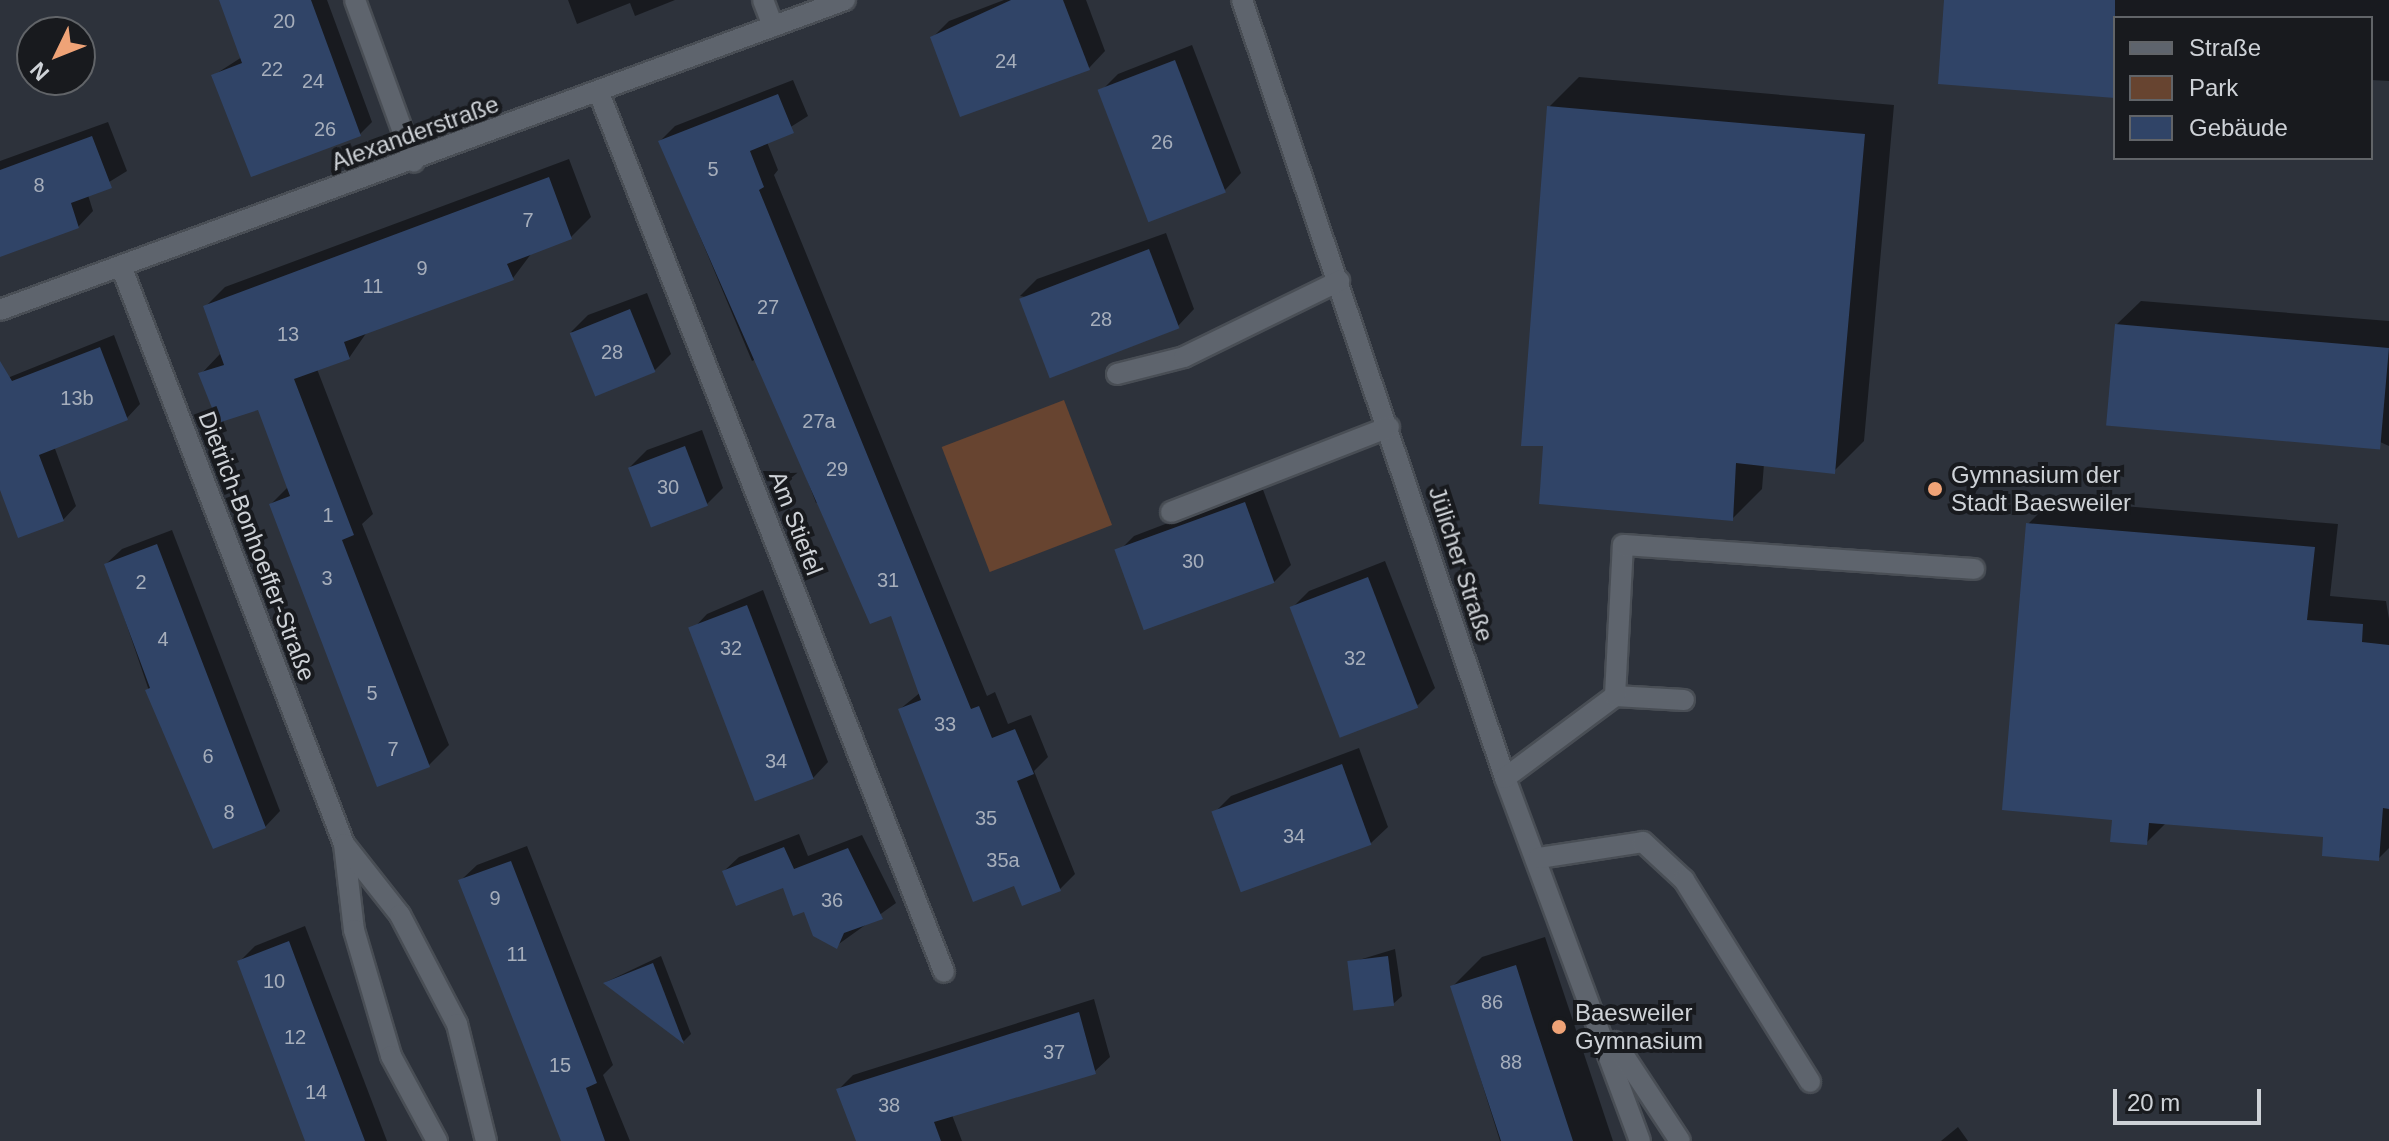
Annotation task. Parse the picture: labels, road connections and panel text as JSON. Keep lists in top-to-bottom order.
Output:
{
  "streets": {
    "street": [
      "Alexanderstraße",
      "Am Stiefel",
      "Dietrich-Bonhoeffer-Straße",
      "Jülicher Straße"
    ]
  },
  "crossings": [
    ["Alexanderstraße", "Am Stiefel"],
    ["Alexanderstraße", "Dietrich-Bonhoeffer-Straße"]
  ],
  "places": ["Gymnasium der Stadt Baesweiler", "Baesweiler Gymnasium"],
  "house_numbers": [
    "20",
    "24",
    "22",
    "24",
    "26",
    "26",
    "5",
    "8",
    "7",
    "9",
    "11",
    "27",
    "28",
    "13",
    "28",
    "13b",
    "27a",
    "29",
    "30",
    "1",
    "30",
    "3",
    "31",
    "2",
    "4",
    "32",
    "32",
    "5",
    "33",
    "7",
    "6",
    "34",
    "8",
    "35",
    "34",
    "35a",
    "9",
    "36",
    "11",
    "10",
    "86",
    "12",
    "37",
    "88",
    "15",
    "14",
    "38"
  ],
  "legend": ["Straße", "Park", "Gebäude"],
  "scale_bar": "20 m",
  "north": "bottom left"
}
